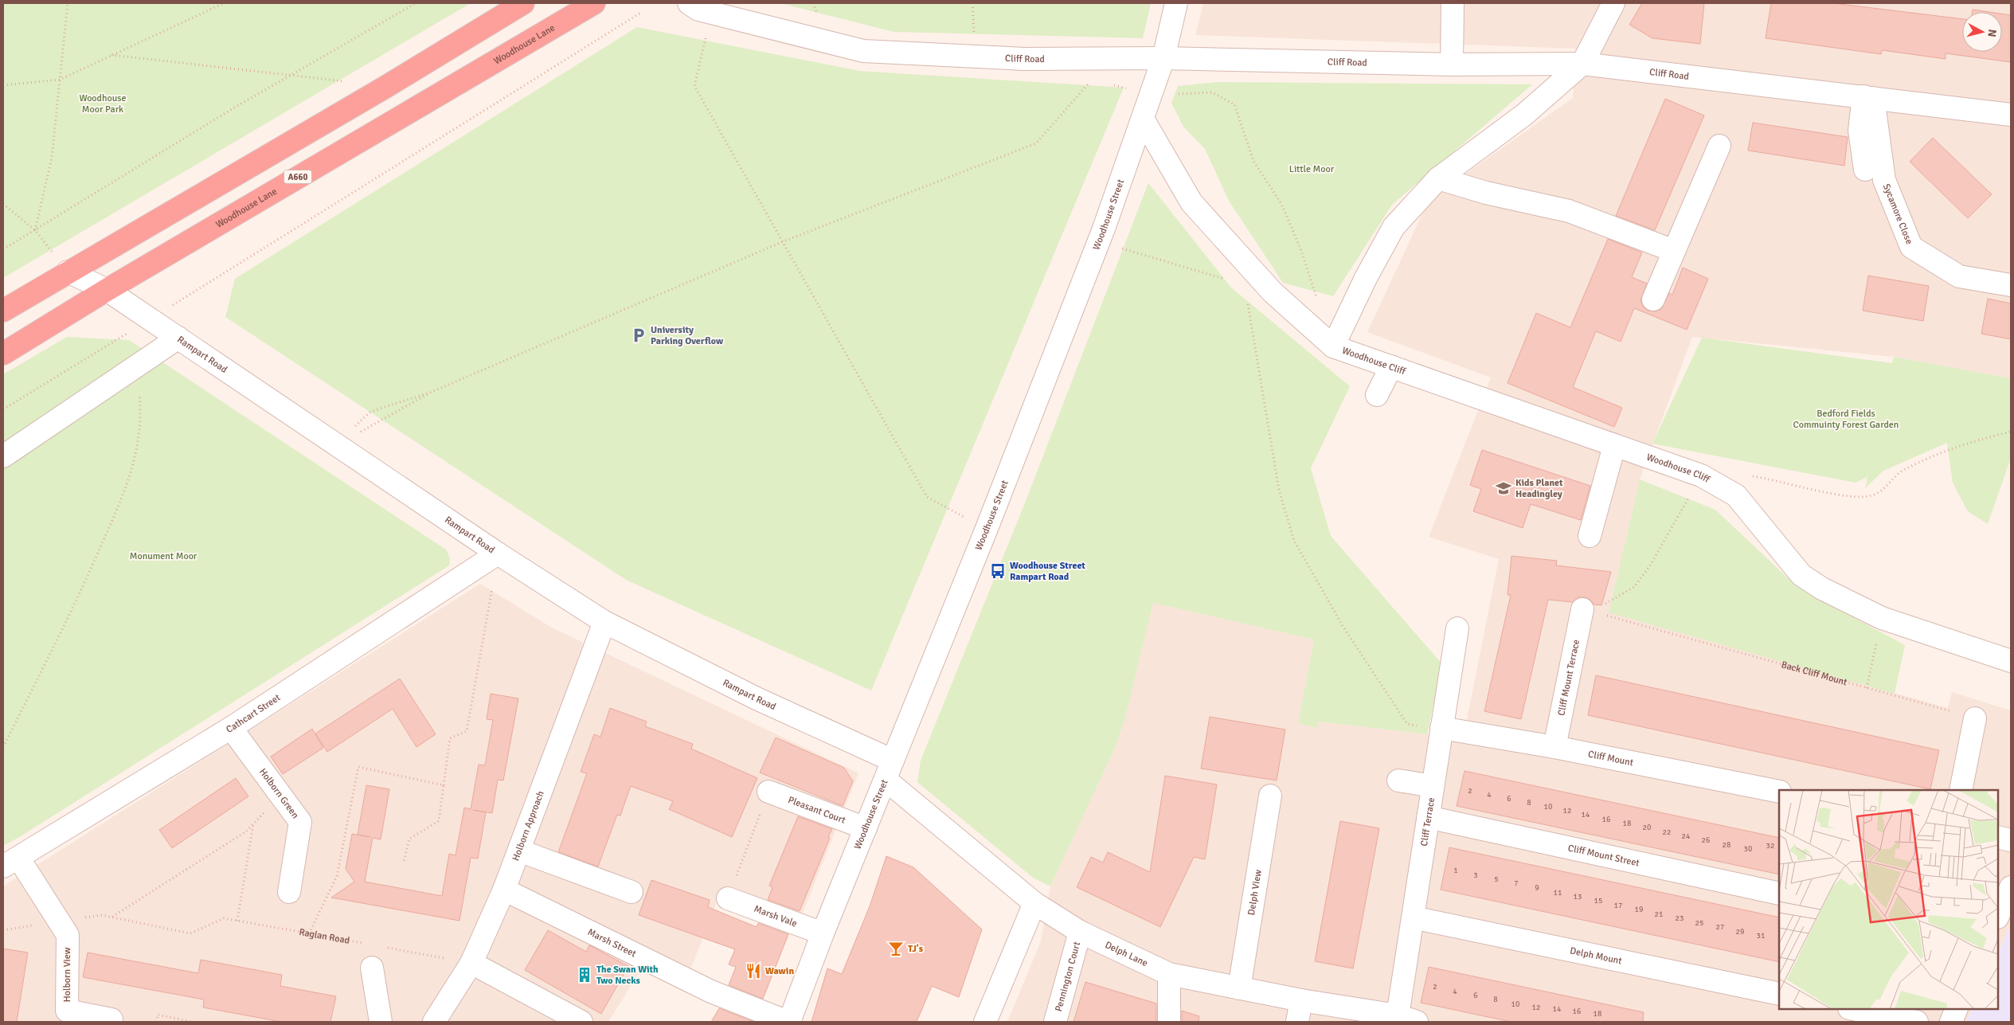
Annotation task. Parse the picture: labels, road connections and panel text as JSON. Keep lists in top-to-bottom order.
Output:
{
  "streets": {
    "highway": ["Woodhouse Lane", "A660"],
    "street": [
      "Cliff Road",
      "Sycamore Close",
      "Woodhouse Street",
      "Rampart Road",
      "Woodhouse Cliff",
      "Cliff Mount Terrace",
      "Cathcart Street",
      "Cliff Mount",
      "Holborn Green",
      "Pleasant Court",
      "Cliff Terrace",
      "Holborn Approach",
      "Cliff Mount Street",
      "Delph View",
      "Marsh Vale",
      "Marsh Street",
      "Delph Lane",
      "Delph Mount",
      "Holborn View",
      "Pennington Court"
    ],
    "path": ["Back Cliff Mount", "Raglan Road"]
  },
  "crossings": [
    ["Woodhouse Lane", "Rampart Road"],
    ["Cliff Road", "Sycamore Close"],
    ["Cliff Road", "Woodhouse Street"],
    ["Cliff Road", "Woodhouse Cliff"],
    ["Woodhouse Street", "Rampart Road"],
    ["Woodhouse Street", "Woodhouse Cliff"],
    ["Woodhouse Street", "Pleasant Court"],
    ["Woodhouse Street", "Marsh Vale"],
    ["Woodhouse Street", "Marsh Street"],
    ["Woodhouse Street", "Delph Lane"],
    ["Rampart Road", "Cathcart Street"],
    ["Rampart Road", "Holborn Approach"],
    ["Rampart Road", "Delph Lane"],
    ["Back Cliff Mount", "Cliff Mount Terrace"],
    ["Cliff Mount Terrace", "Cliff Mount"],
    ["Cathcart Street", "Holborn Green"],
    ["Cathcart Street", "Holborn View"],
    ["Cliff Mount", "Cliff Terrace"],
    ["Cliff Terrace", "Cliff Mount Street"],
    ["Cliff Terrace", "Delph Lane"],
    ["Cliff Terrace", "Delph Mount"],
    ["Holborn Approach", "Marsh Street"],
    ["Delph View", "Delph Lane"],
    ["Raglan Road", "Holborn View"],
    ["Delph Lane", "Pennington Court"]
  ],
  "parks": [
    "Woodhouse Moor Park",
    "Little Moor",
    "Bedford Fields Commuinty Forest Garden",
    "Monument Moor"
  ],
  "places": {
    "parking": ["University Parking Overflow"],
    "school or university": ["Kids Planet Headingley"],
    "bus stop": ["Woodhouse Street Rampart Road"],
    "bar": ["TJ's"],
    "restaurant": ["Wawin"],
    "building": ["The Swan With Two Necks"]
  },
  "house_numbers": [
    "2",
    "4",
    "6",
    "8",
    "10",
    "12",
    "14",
    "16",
    "18",
    "20",
    "22",
    "24",
    "26",
    "28",
    "32",
    "30",
    "1",
    "3",
    "5",
    "7",
    "9",
    "11",
    "13",
    "15",
    "17",
    "19",
    "21",
    "23",
    "25",
    "27",
    "29",
    "31",
    "2",
    "4",
    "6",
    "8",
    "10",
    "12",
    "14",
    "16",
    "18"
  ],
  "north": "right"
}
